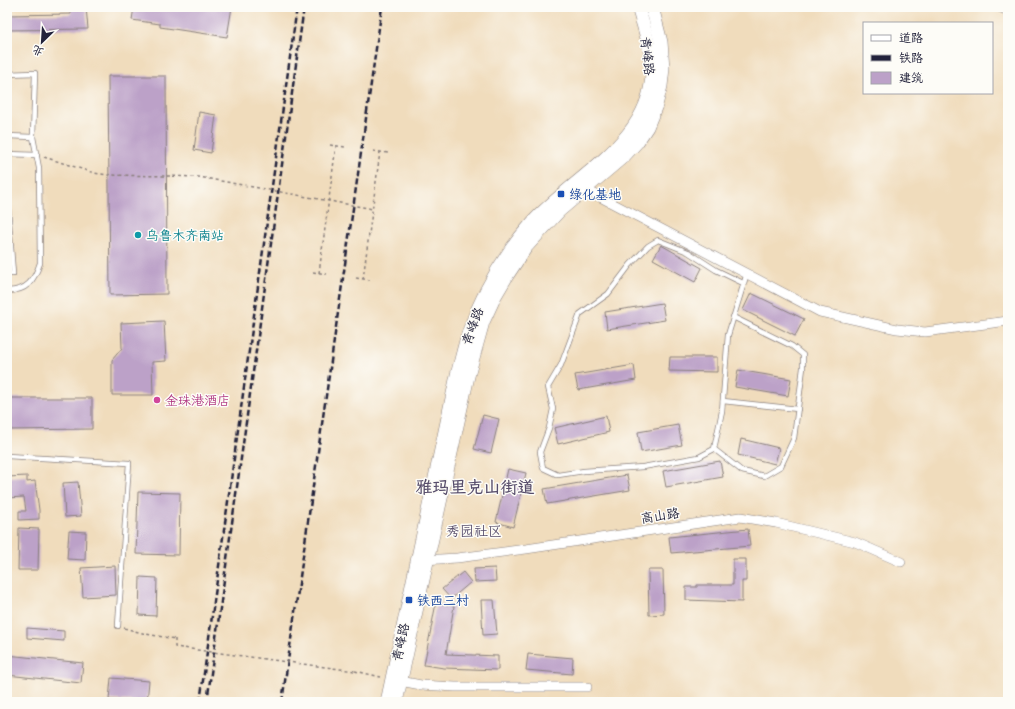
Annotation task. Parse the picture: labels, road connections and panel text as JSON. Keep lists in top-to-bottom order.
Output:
{
  "streets": {
    "main road": ["青峰路"],
    "street": ["高山路"]
  },
  "crossings": [
    ["青峰路", "高山路"]
  ],
  "districts": ["雅玛里克山街道", "秀园社区"],
  "places": {
    "transit": ["绿化基地", "铁西三村"],
    "other": ["乌鲁木齐南站", "金珠港酒店"]
  },
  "legend": ["道路", "铁路", "建筑"],
  "north": "bottom left"
}
